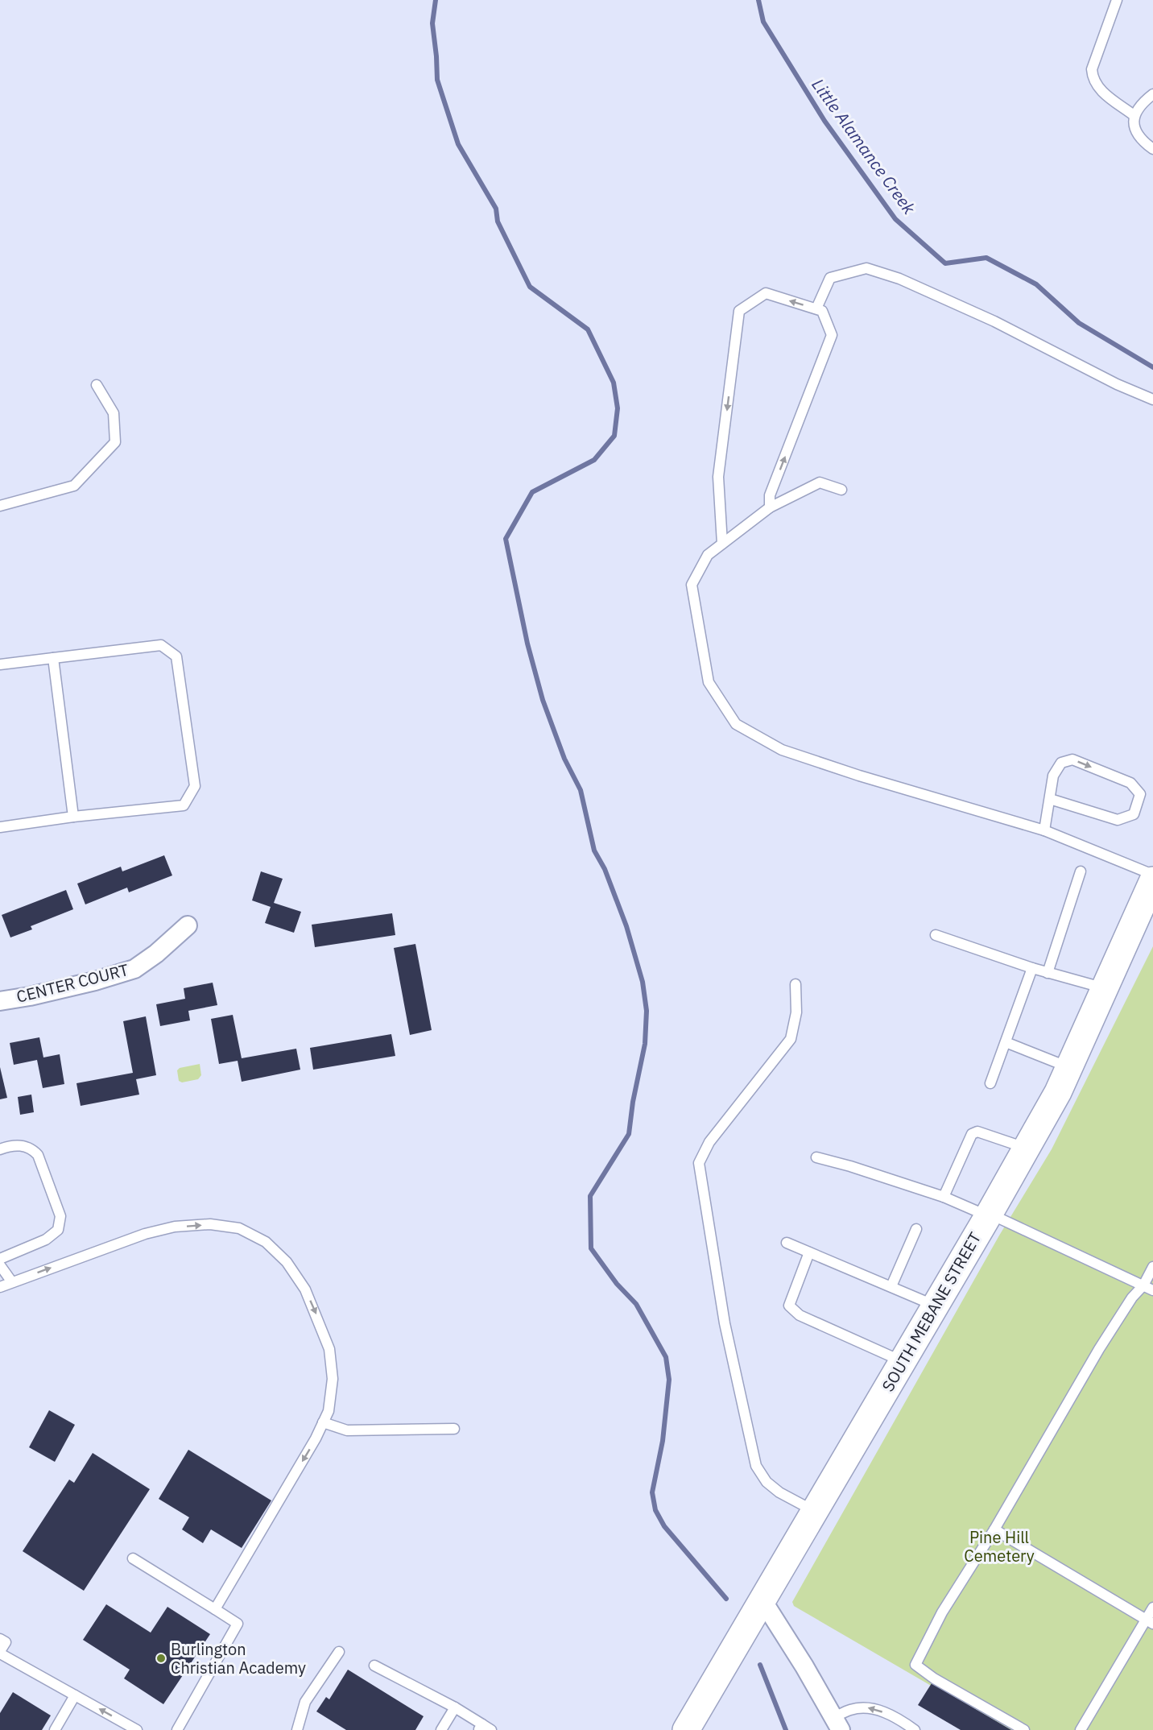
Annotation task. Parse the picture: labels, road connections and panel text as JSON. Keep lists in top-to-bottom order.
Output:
{
  "streets": {
    "street": ["CENTER COURT", "SOUTH MEBANE STREET"]
  },
  "water": ["Little Alamance Creek"],
  "parks": ["Pine Hill Cemetery"],
  "places": ["Burlington Christian Academy"]
}
